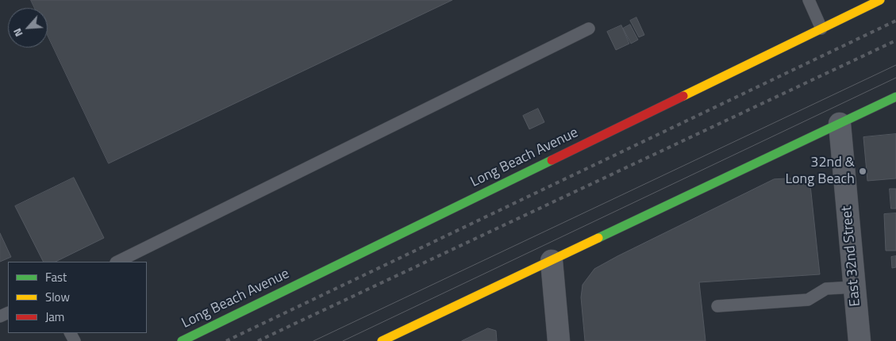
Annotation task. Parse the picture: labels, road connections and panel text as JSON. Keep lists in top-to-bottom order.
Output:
{
  "streets": {
    "main road": ["Long Beach Avenue"],
    "street": ["East 32nd Street"]
  },
  "places": ["32nd & Long Beach"],
  "legend": ["Fast", "Slow", "Jam"],
  "north": "bottom left"
}
